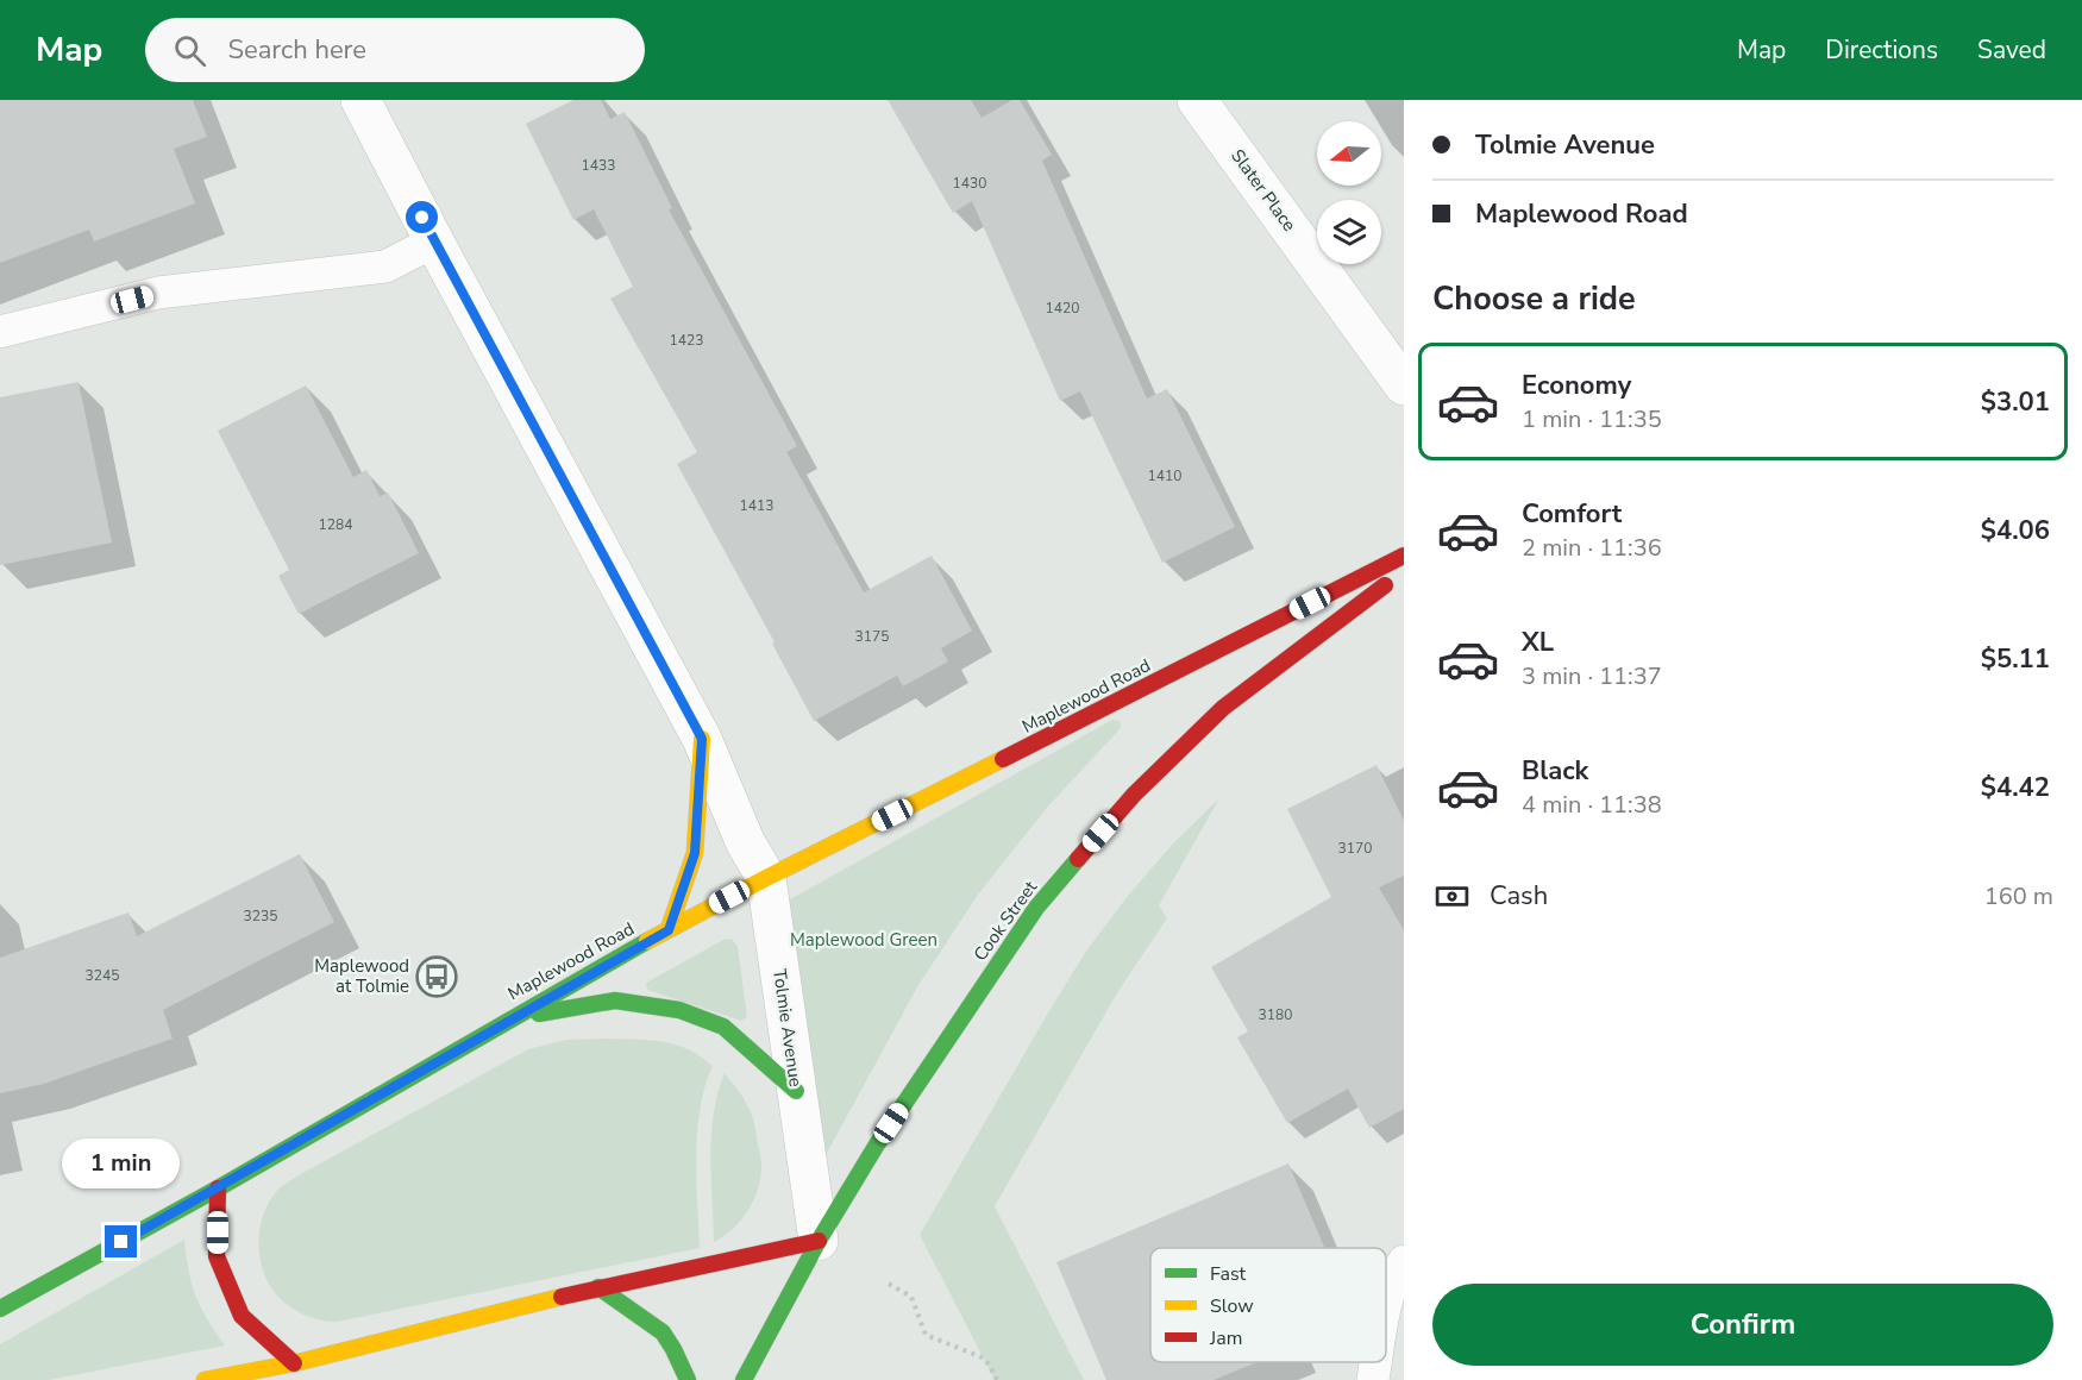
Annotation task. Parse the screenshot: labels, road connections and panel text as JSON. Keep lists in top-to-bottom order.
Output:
{
  "streets": {
    "street": [
      "Slater Place",
      "Maplewood Road",
      "Cook Street",
      "Tolmie Avenue"
    ]
  },
  "crossings": [
    ["Maplewood Road", "Tolmie Avenue"],
    ["Cook Street", "Tolmie Avenue"]
  ],
  "parks": ["Maplewood Green"],
  "places": {
    "bus stop": ["Maplewood at Tolmie"]
  },
  "house_numbers": [
    "1433",
    "1430",
    "1420",
    "1423",
    "1410",
    "1413",
    "1284",
    "3175",
    "3170",
    "3235",
    "3245",
    "3180"
  ],
  "legend": ["Fast", "Slow", "Jam"],
  "north": "left",
  "page": {
    "header": "Map",
    "search": "Search here",
    "nav": ["Map", "Directions", "Saved"],
    "banner": ["Tolmie Avenue", "Maplewood Road"],
    "heading": "Choose a ride",
    "list": [
      {
        "name": "Economy",
        "note": "1 min · 11:35",
        "value": "$3.01"
      },
      {
        "name": "Comfort",
        "note": "2 min · 11:36",
        "value": "$4.06"
      },
      {
        "name": "XL",
        "note": "3 min · 11:37",
        "value": "$5.11"
      },
      {
        "name": "Black",
        "note": "4 min · 11:38",
        "value": "$4.42"
      }
    ],
    "pay": ["Cash", "160 m"],
    "bubble": "1 min",
    "buttons": "Confirm"
  }
}
